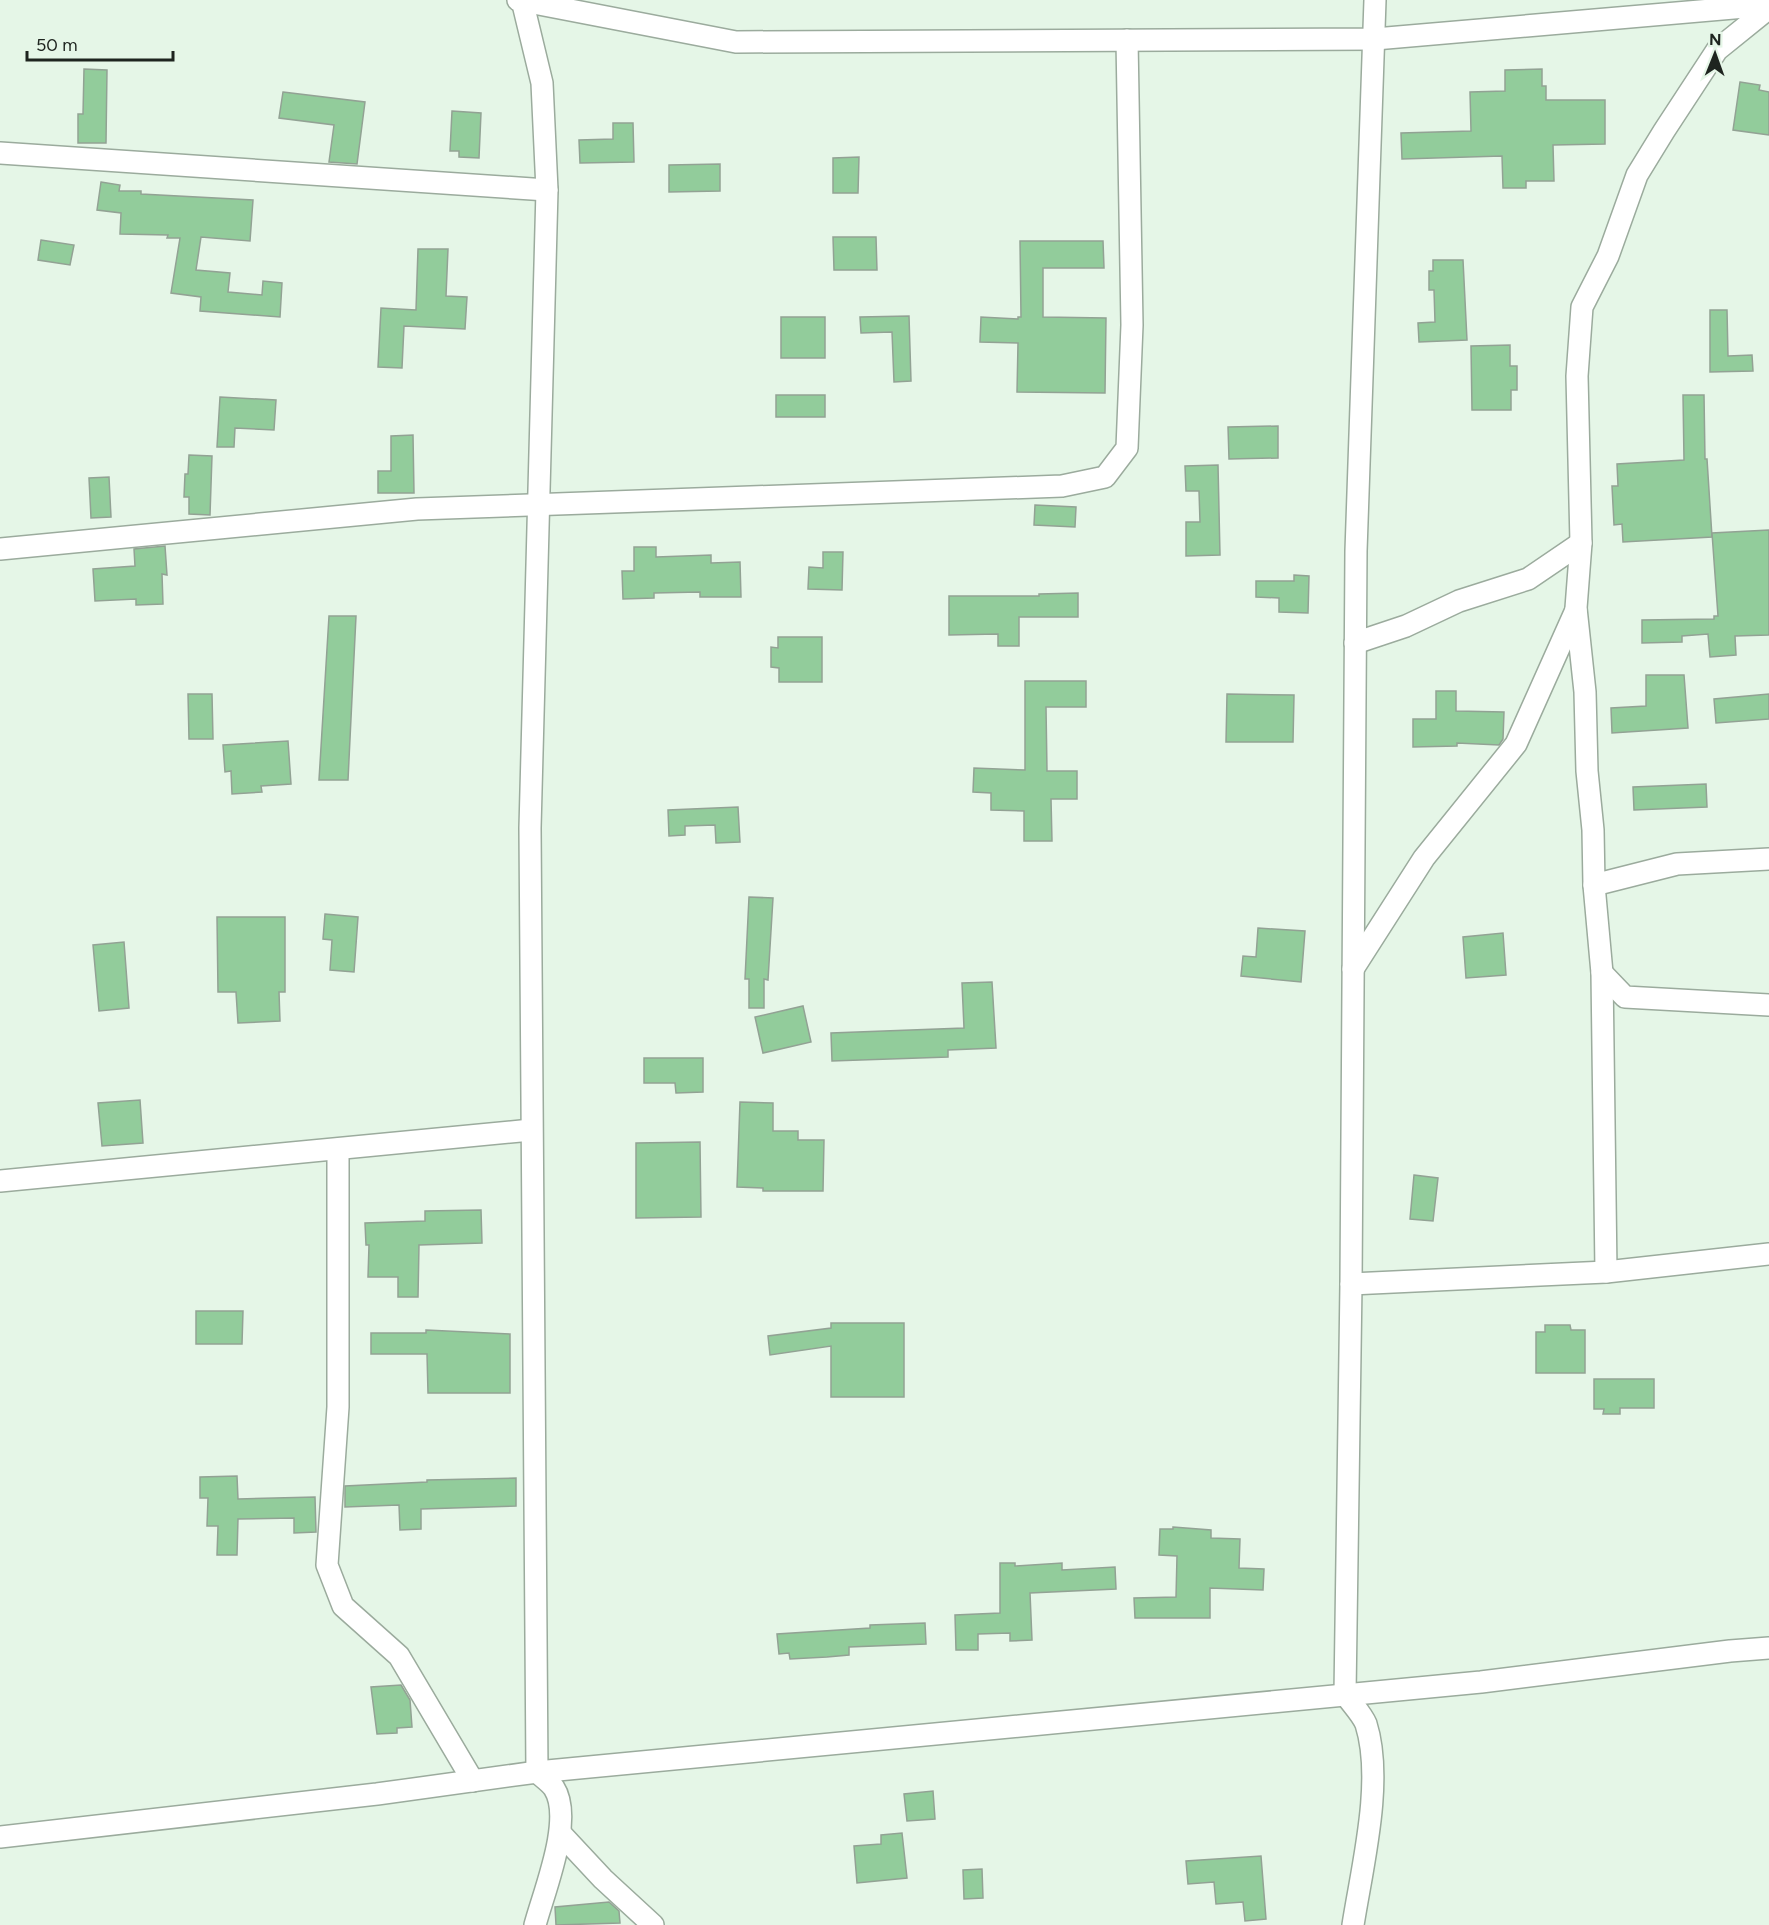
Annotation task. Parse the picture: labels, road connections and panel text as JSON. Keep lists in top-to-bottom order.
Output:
{
  "scale_bar": "50 m",
  "north": "top"
}
